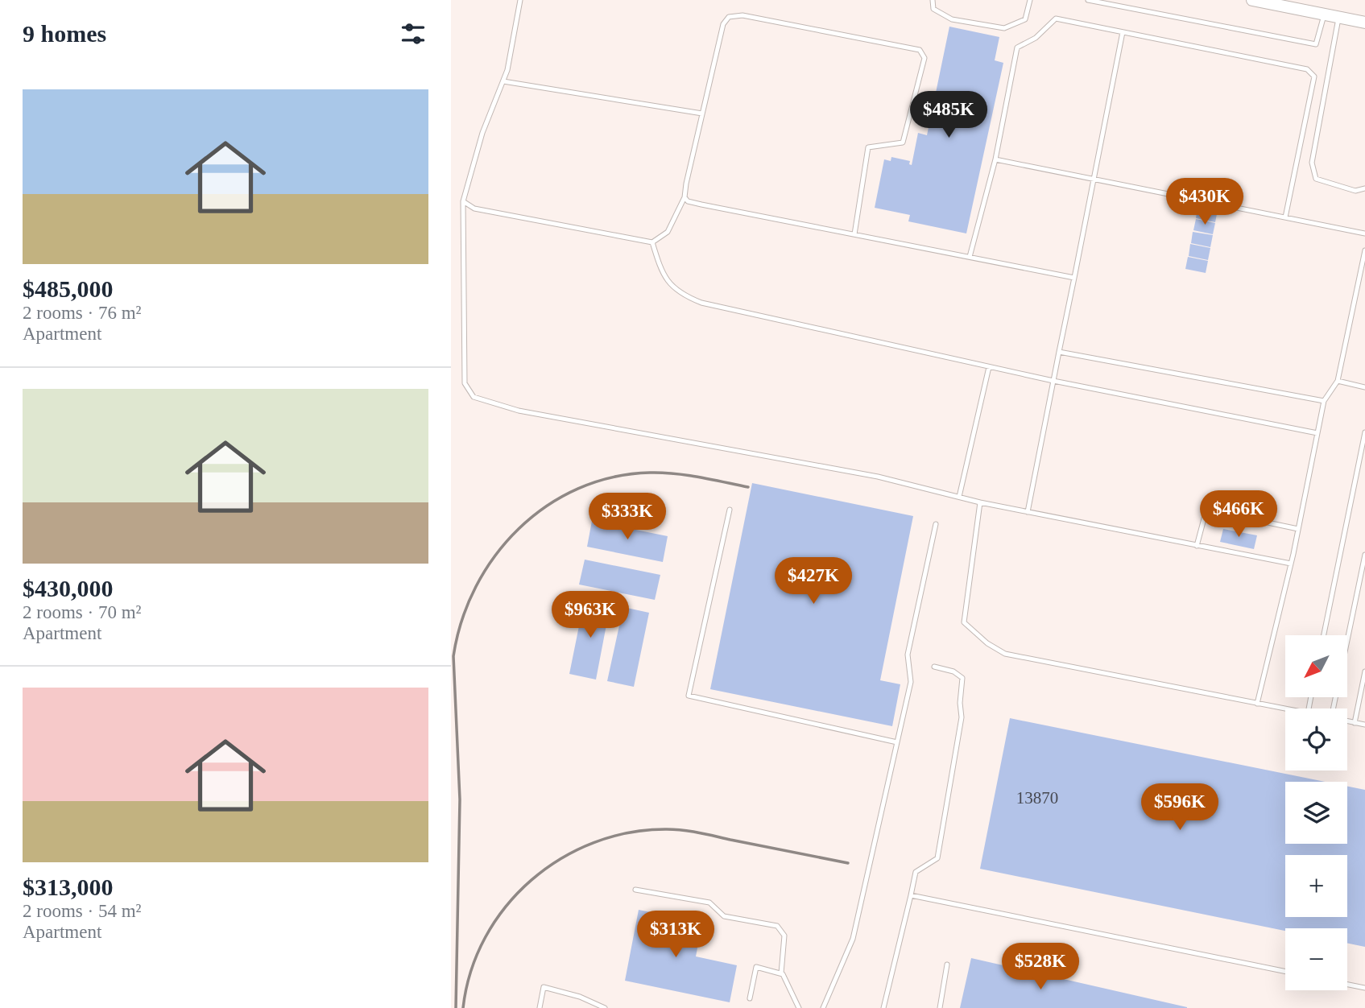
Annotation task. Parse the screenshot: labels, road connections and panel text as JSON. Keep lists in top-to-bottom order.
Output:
{
  "house_numbers": ["13870"],
  "north": "bottom left",
  "page": {
    "heading": "9 homes",
    "list": [
      {
        "name": "$485,000",
        "note": "2 rooms · 76 m² · Apartment"
      },
      {
        "name": "$430,000",
        "note": "2 rooms · 70 m² · Apartment"
      },
      {
        "name": "$313,000",
        "note": "2 rooms · 54 m² · Apartment"
      }
    ],
    "price": [
      "$485K",
      "$430K",
      "$466K",
      "$333K",
      "$427K",
      "$963K",
      "$596K",
      "$313K",
      "$528K"
    ],
    "map_buttons": ["+", "−"]
  }
}
